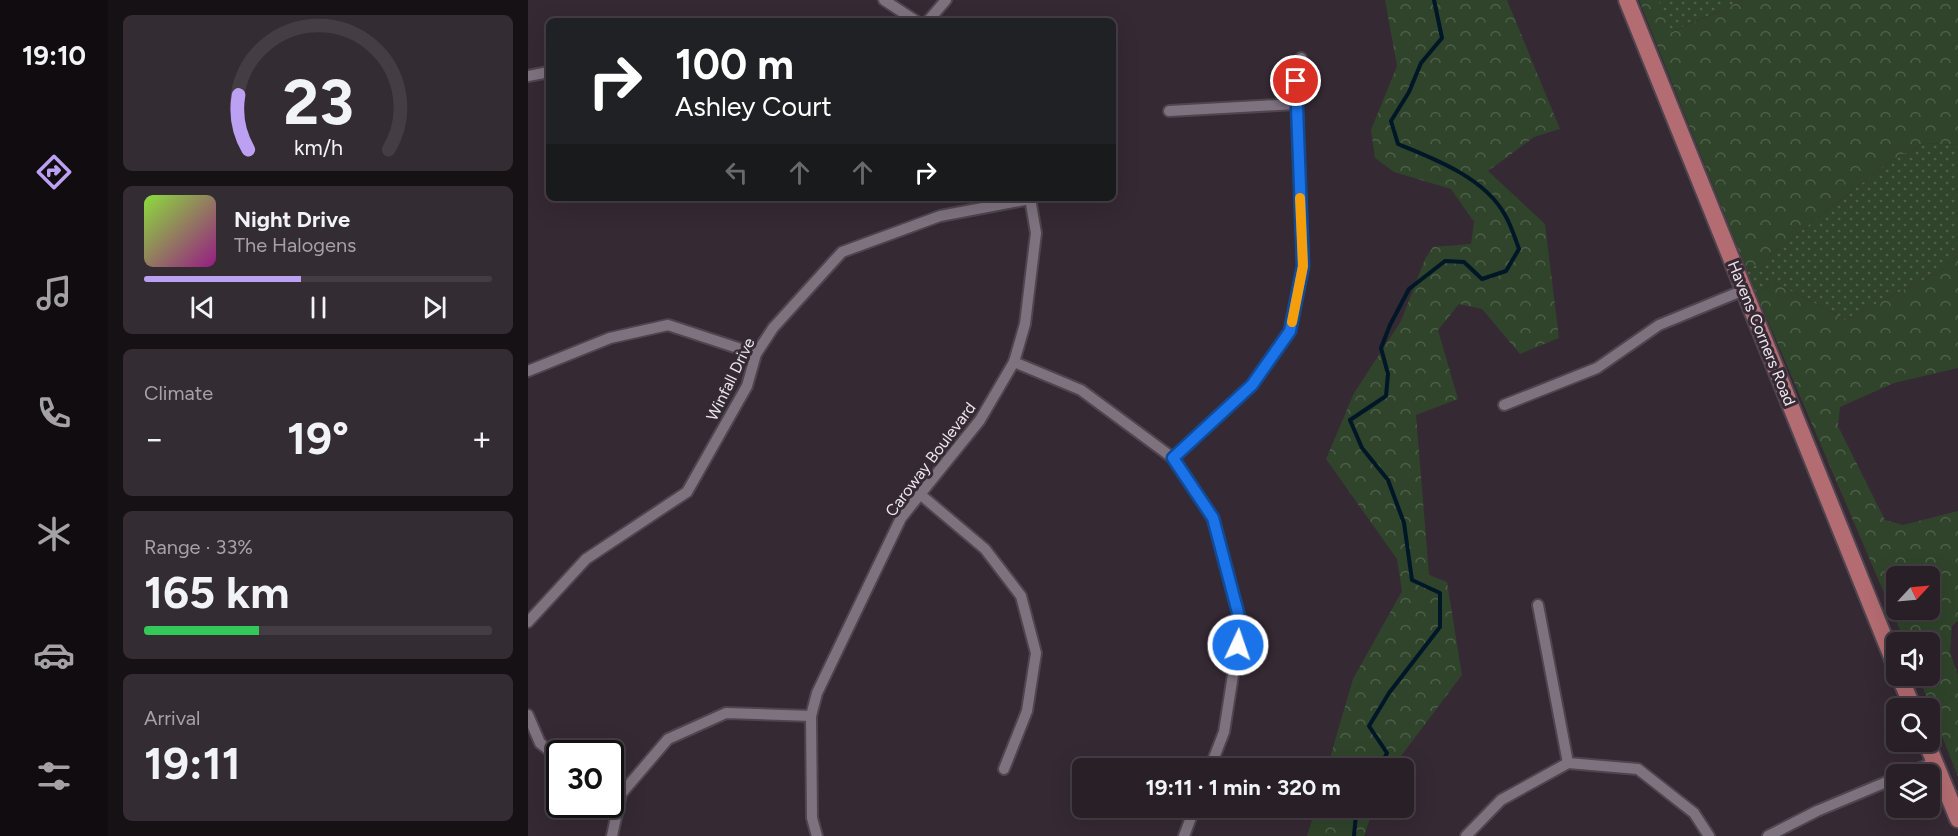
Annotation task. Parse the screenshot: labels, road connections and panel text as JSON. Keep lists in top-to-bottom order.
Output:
{
  "streets": {
    "main road": ["Havens Corners Road"],
    "street": ["Winfall Drive", "Caroway Boulevard"]
  },
  "north": "top right",
  "page": {
    "tabs": "19:10",
    "turn": ["100 m", "Ashley Court"],
    "song": ["Night Drive", "The Halogens"],
    "tile": [
      "Climate",
      ["Range · 33%", "165 km"],
      ["Arrival", "19:11"]
    ],
    "heat": ["−", "19°", "+"],
    "limit": "30",
    "trip": "19:11 · 1 min · 320 m",
    "gauge": ["23", "km/h"]
  }
}
